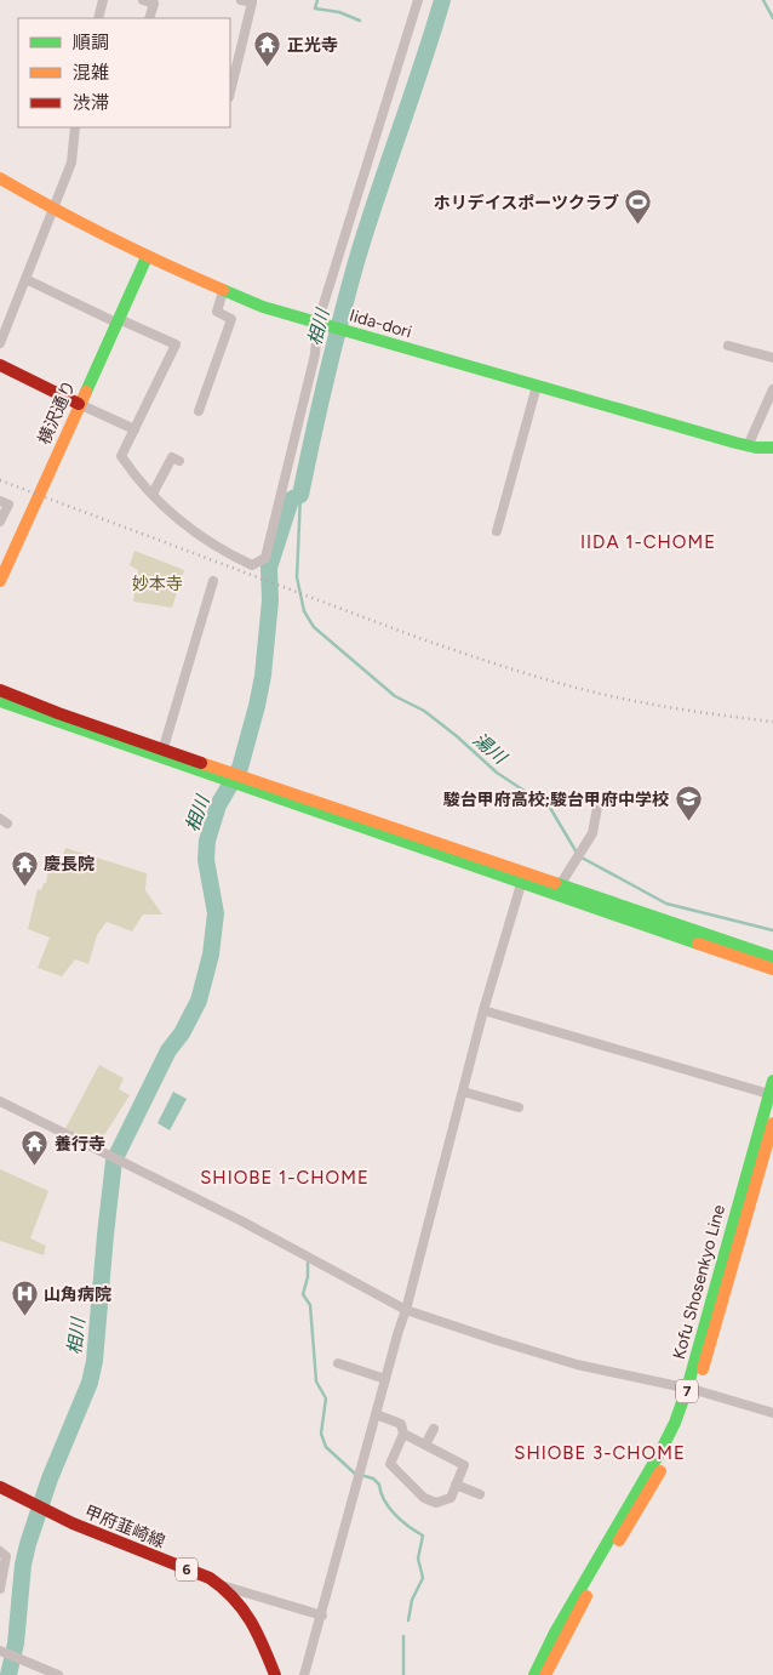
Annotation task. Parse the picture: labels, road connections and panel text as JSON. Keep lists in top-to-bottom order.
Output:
{
  "streets": {
    "main road": [
      "Iida-dori",
      "横沢通り",
      "Kofu Shosenkyo Line",
      "7",
      "甲府韮崎線",
      "6"
    ]
  },
  "crossings": [
    ["Iida-dori", "横沢通り"]
  ],
  "districts": ["IIDA 1-CHOME", "SHIOBE 1-CHOME", "SHIOBE 3-CHOME"],
  "water": ["相川", "湯川"],
  "parks": ["妙本寺"],
  "places": {
    "temple": ["正光寺", "慶長院", "養行寺"],
    "sports": ["ホリデイスポーツクラブ"],
    "school or university": ["駿台甲府高校;駿台甲府中学校"],
    "hospital": ["山角病院"]
  },
  "legend": ["順調", "混雑", "渋滞"]
}
